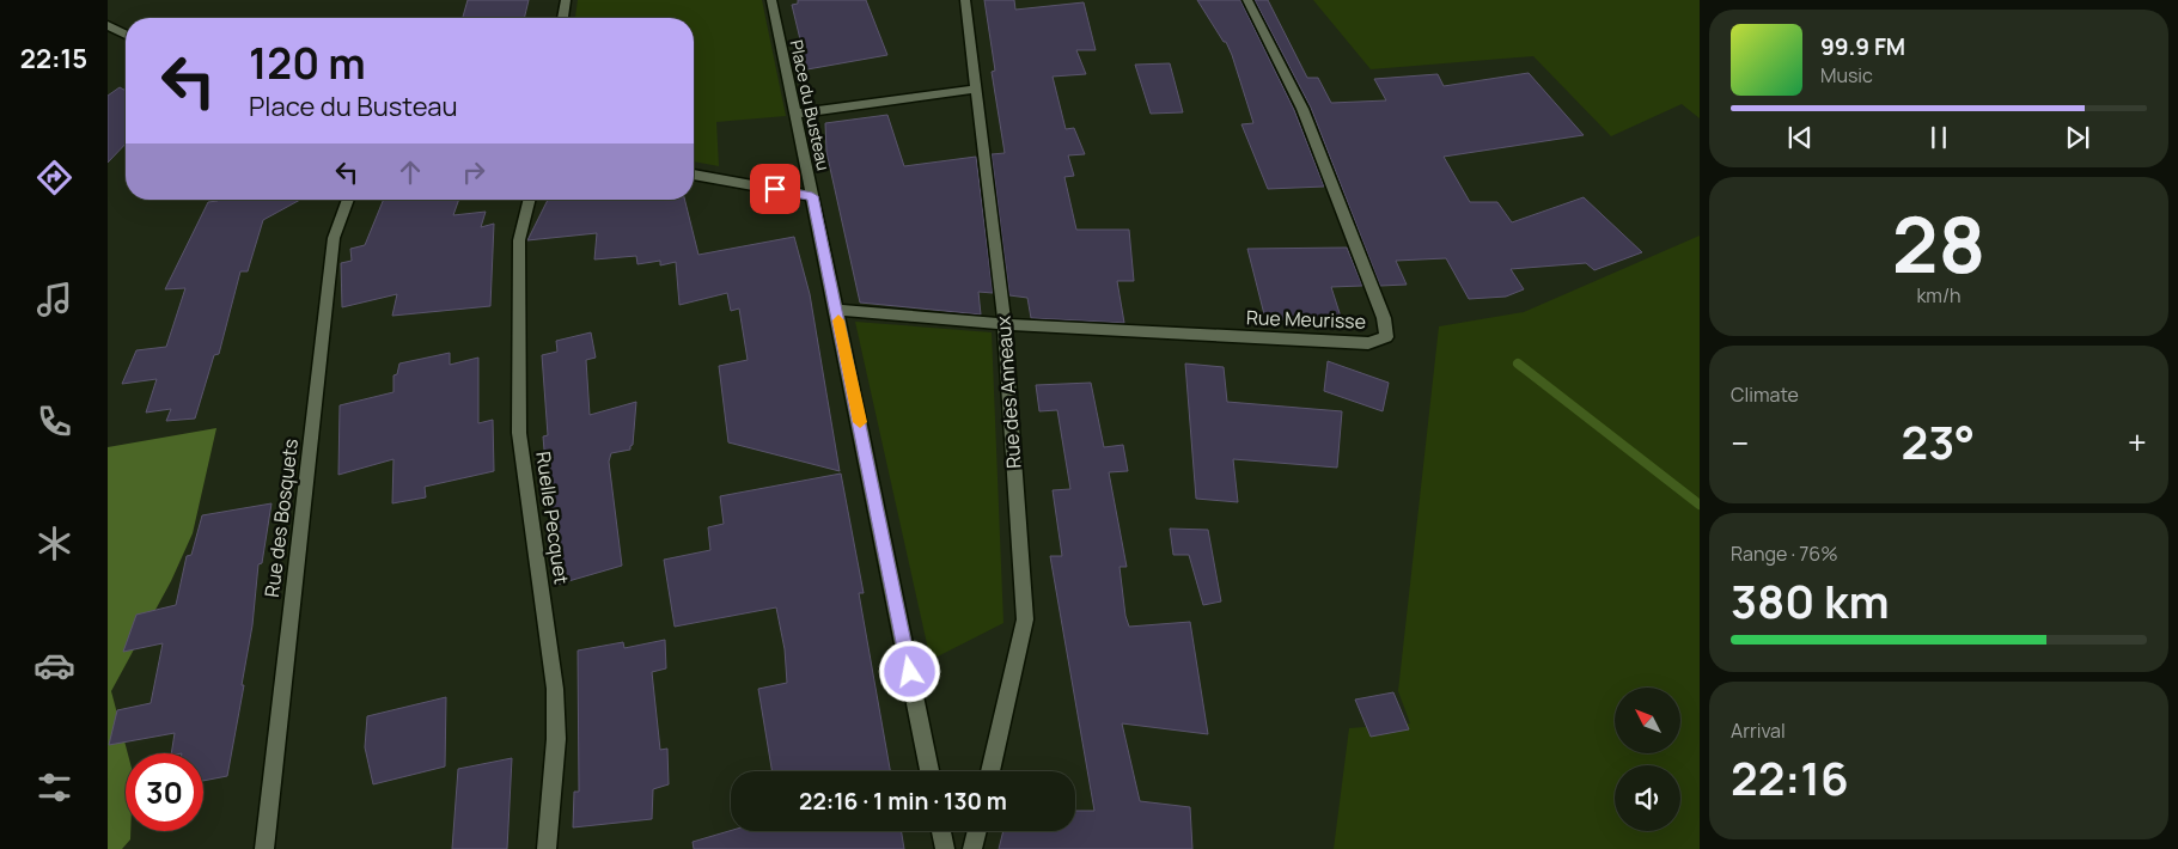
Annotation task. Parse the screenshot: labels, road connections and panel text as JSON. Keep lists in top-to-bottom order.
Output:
{
  "streets": {
    "street": [
      "Place du Busteau",
      "Rue Meurisse",
      "Rue des Anneaux",
      "Rue des Bosquets",
      "Ruelle Pecquet"
    ]
  },
  "crossings": [
    ["Rue Meurisse", "Rue des Anneaux"]
  ],
  "north": "top left",
  "page": {
    "tabs": "22:15",
    "turn": ["120 m", "Place du Busteau"],
    "song": ["99.9 FM", "Music"],
    "tile": [
      ["28", "km/h"],
      "Climate",
      ["Range · 76%", "380 km"],
      ["Arrival", "22:16"]
    ],
    "heat": ["−", "23°", "+"],
    "limit": "30",
    "trip": "22:16 · 1 min · 130 m"
  }
}
